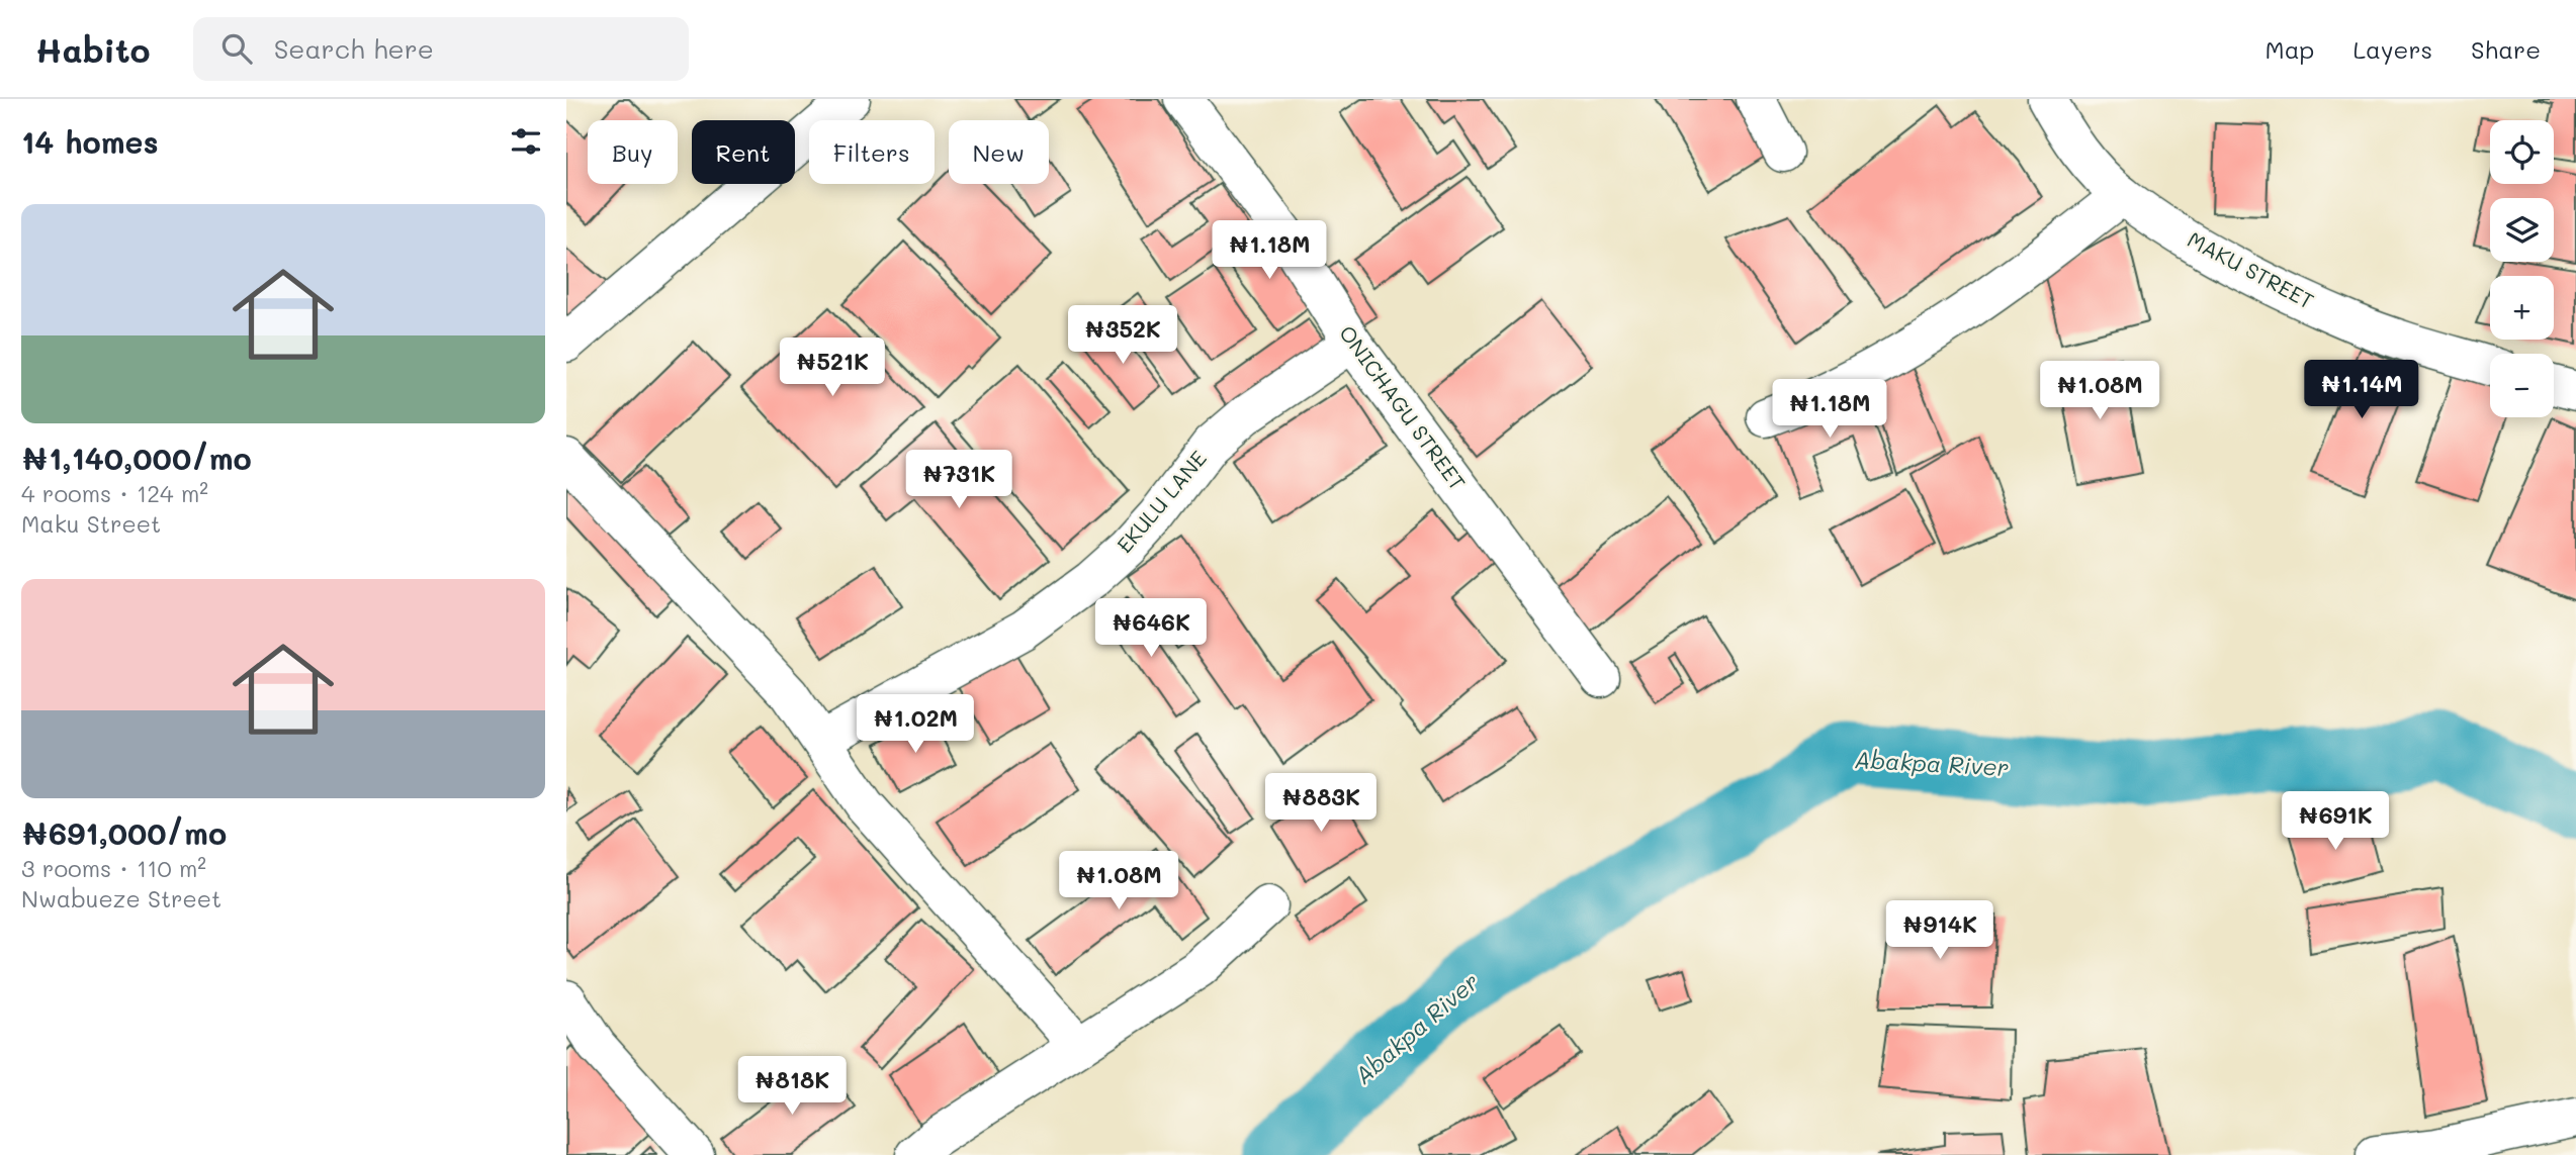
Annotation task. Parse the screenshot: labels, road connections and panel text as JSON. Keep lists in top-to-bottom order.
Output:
{
  "streets": {
    "street": ["MAKU STREET", "ONICHAGU STREET", "EKULU LANE"]
  },
  "crossings": [
    ["ONICHAGU STREET", "EKULU LANE"]
  ],
  "water": ["Abakpa River"],
  "page": {
    "header": "Habito",
    "search": "Search here",
    "nav": ["Map", "Layers", "Share"],
    "heading": "14 homes",
    "map_buttons": ["+", "−"],
    "chip": [
      "Buy",
      "Rent",
      "Filters",
      "New"
    ],
    "list": [
      {
        "name": "₦1,140,000/mo",
        "note": "4 rooms · 124 m² · Maku Street"
      },
      {
        "name": "₦691,000/mo",
        "note": "3 rooms · 110 m² · Nwabueze Street"
      }
    ],
    "price": [
      "₦1.18M",
      "₦352K",
      "₦521K",
      "₦1.14M",
      "₦1.08M",
      "₦1.18M",
      "₦731K",
      "₦646K",
      "₦1.02M",
      "₦883K",
      "₦691K",
      "₦1.08M",
      "₦914K",
      "₦818K"
    ]
  }
}
